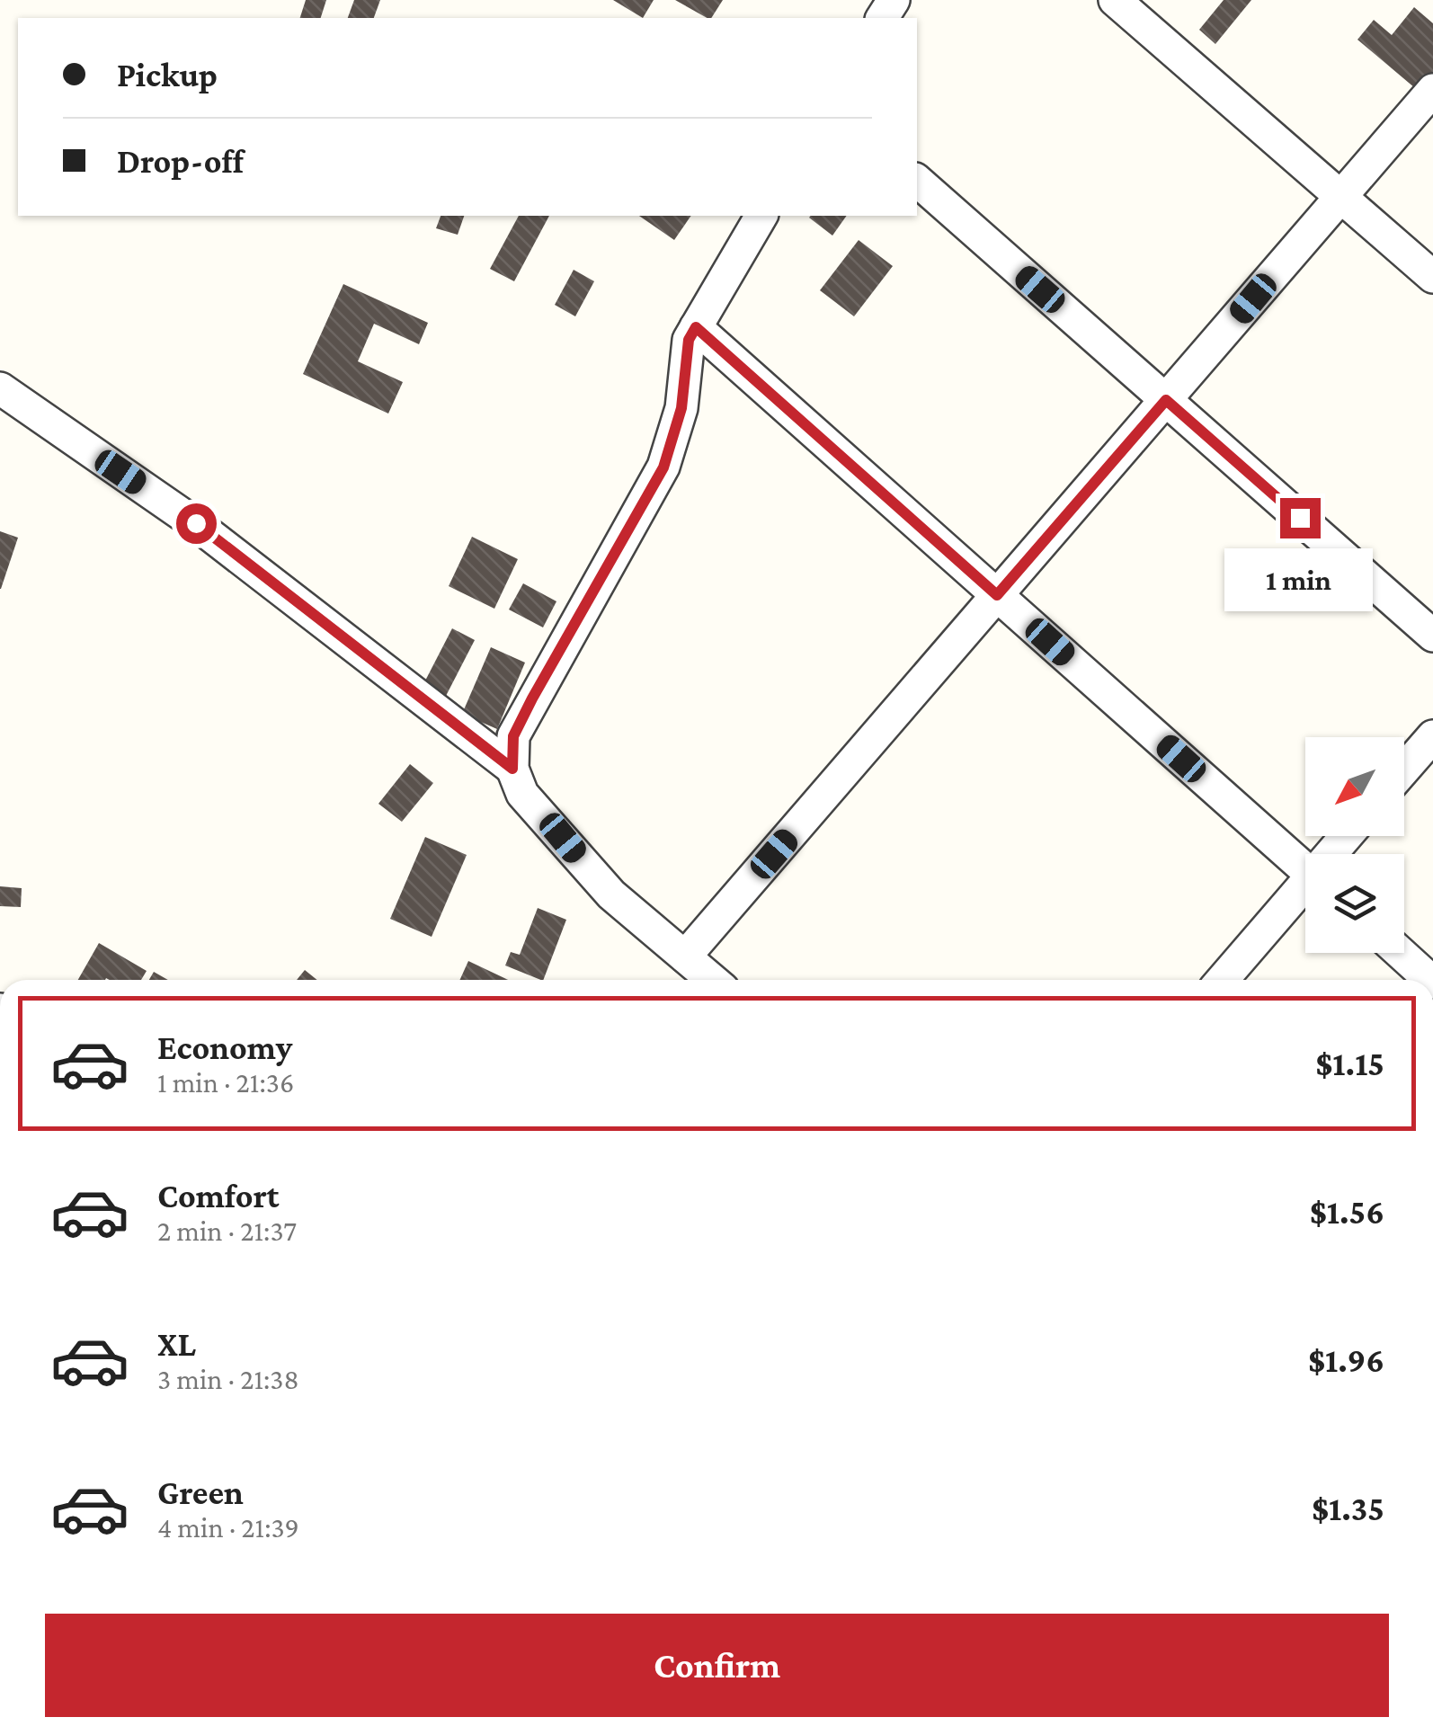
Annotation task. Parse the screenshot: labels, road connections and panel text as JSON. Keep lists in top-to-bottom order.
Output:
{
  "north": "bottom left",
  "page": {
    "banner": ["Pickup", "Drop-off"],
    "bubble": "1 min",
    "list": [
      {
        "name": "Economy",
        "note": "1 min · 21:36",
        "value": "$1.15"
      },
      {
        "name": "Comfort",
        "note": "2 min · 21:37",
        "value": "$1.56"
      },
      {
        "name": "XL",
        "note": "3 min · 21:38",
        "value": "$1.96"
      },
      {
        "name": "Green",
        "note": "4 min · 21:39",
        "value": "$1.35"
      }
    ],
    "buttons": "Confirm"
  }
}
